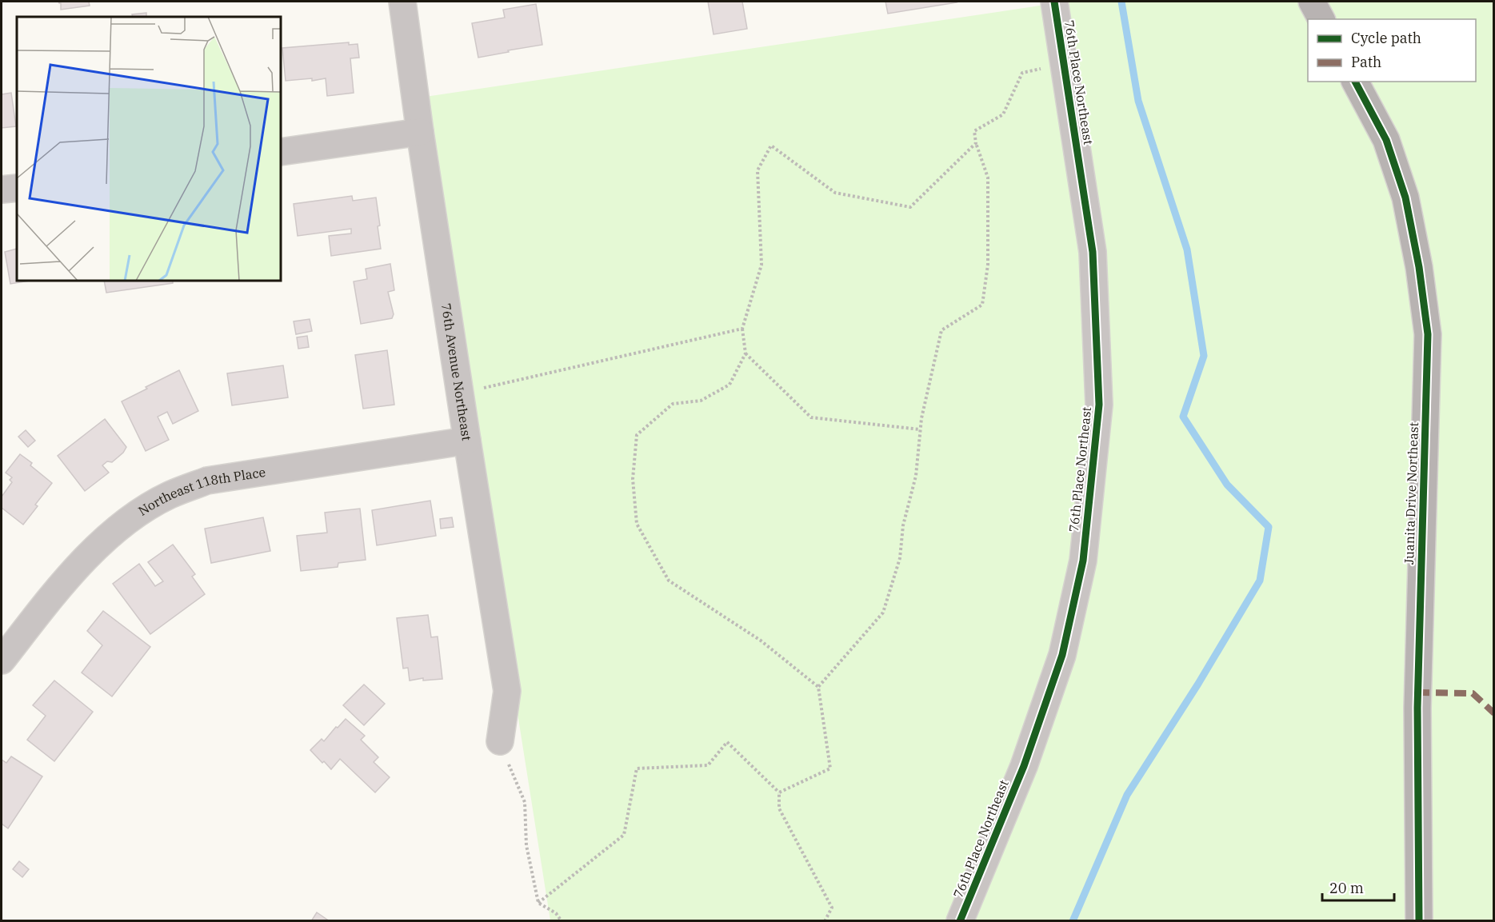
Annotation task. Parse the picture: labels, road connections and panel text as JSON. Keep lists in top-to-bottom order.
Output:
{
  "streets": {
    "main road": ["Juanita Drive Northeast"],
    "street": ["76th Place Northeast", "76th Avenue Northeast", "Northeast 118th Place"]
  },
  "crossings": [
    ["76th Avenue Northeast", "Northeast 118th Place"]
  ],
  "legend": ["Cycle path", "Path"],
  "scale_bar": "20 m"
}
